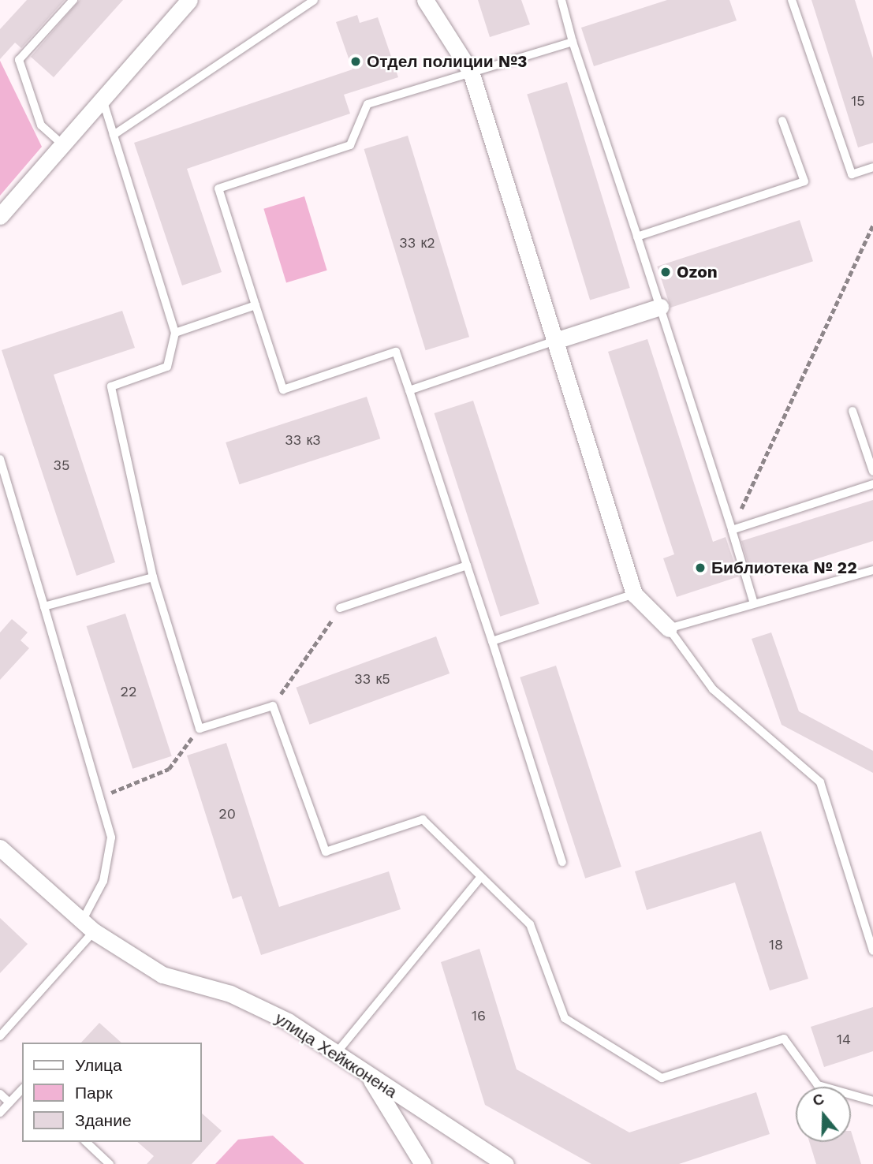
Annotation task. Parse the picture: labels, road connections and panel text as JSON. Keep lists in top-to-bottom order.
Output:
{
  "streets": {
    "street": ["улица Хейкконена"]
  },
  "places": ["Отдел полиции №3", "Ozon", "Библиотека № 22"],
  "house_numbers": [
    "15",
    "33 к2",
    "33 к3",
    "35",
    "33 к5",
    "22",
    "20",
    "18",
    "16",
    "14"
  ],
  "legend": ["Улица", "Парк", "Здание"],
  "north": "top"
}
